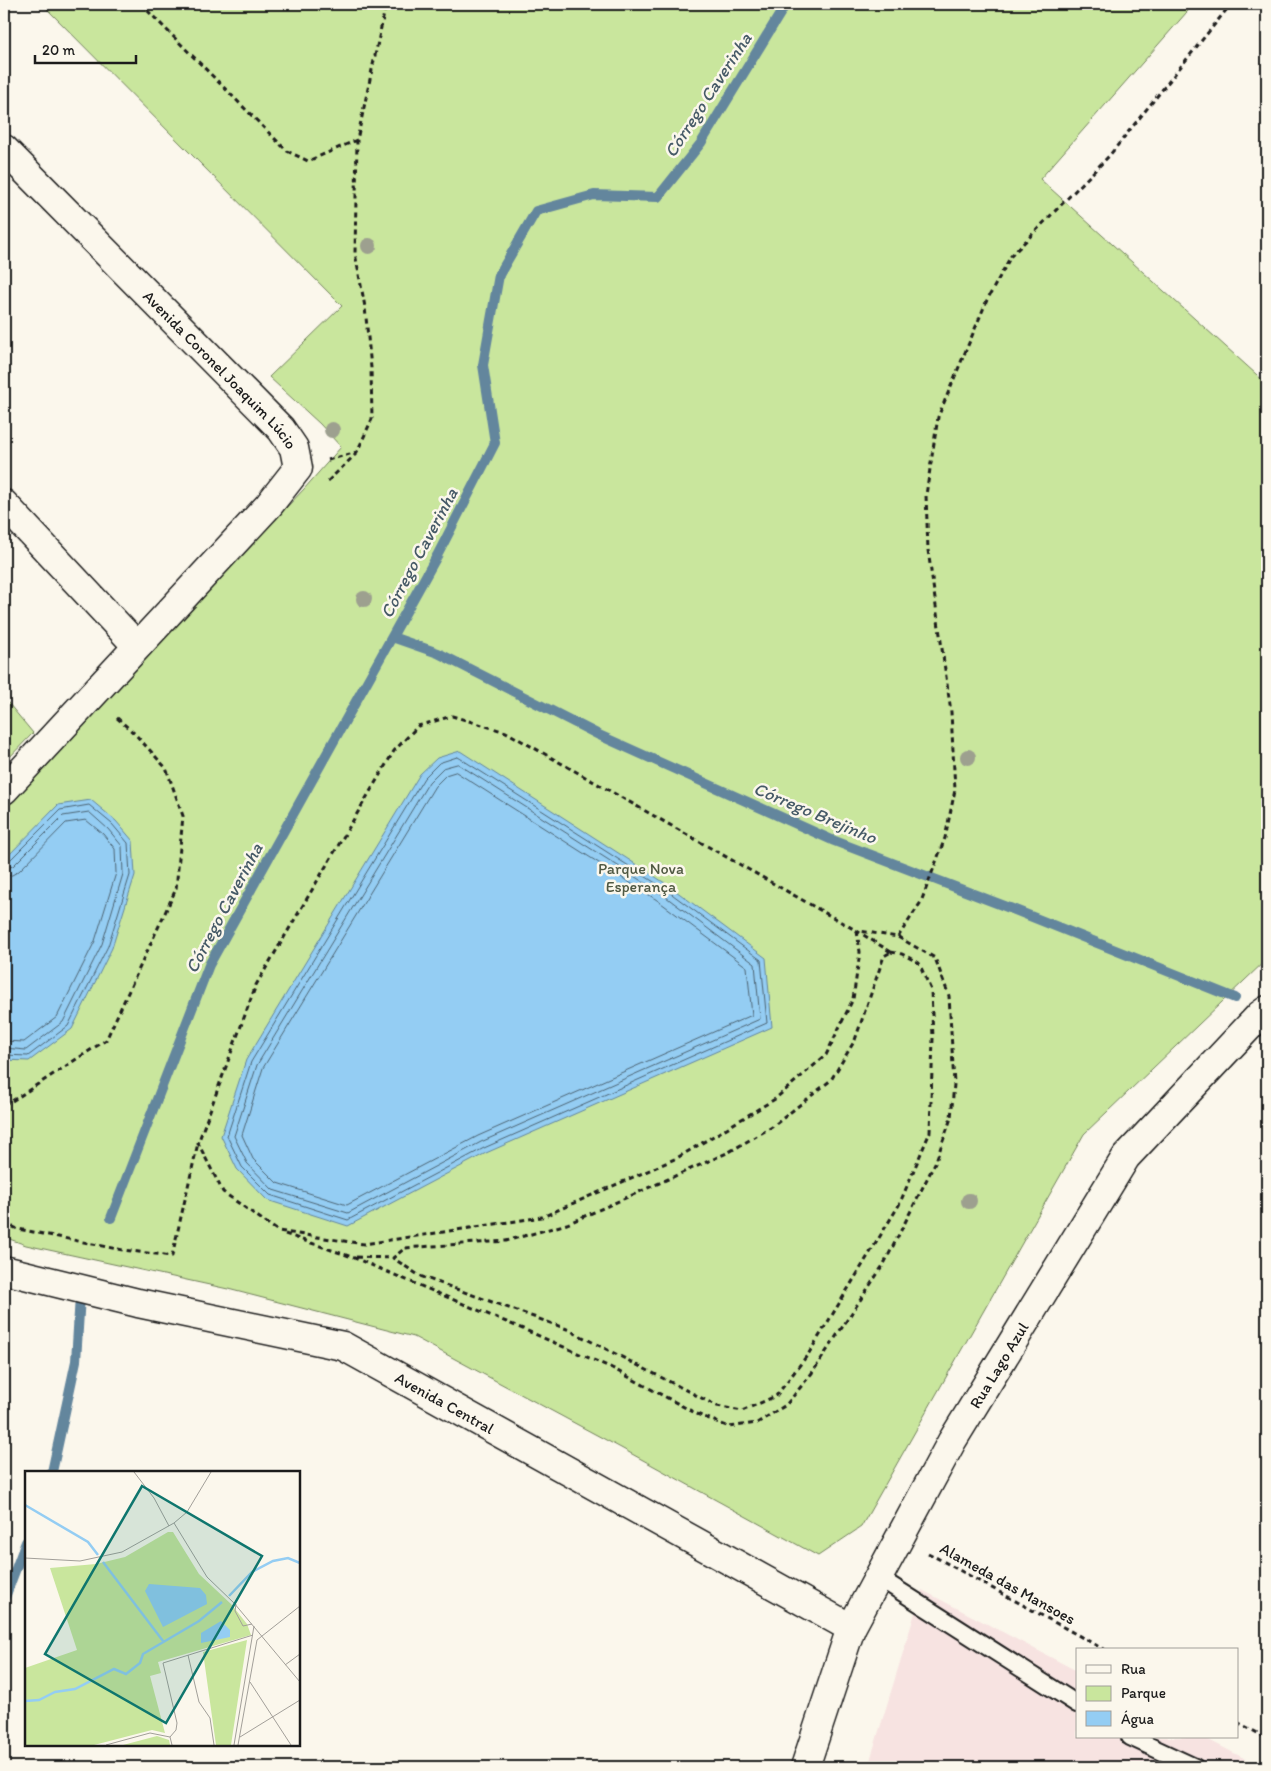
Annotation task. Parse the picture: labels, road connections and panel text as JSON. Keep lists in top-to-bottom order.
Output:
{
  "streets": {
    "street": ["Avenida Coronel Joaquim Lúcio", "Rua Lago Azul", "Avenida Central"],
    "path": ["Alameda das Mansoes"]
  },
  "crossings": [
    ["Rua Lago Azul", "Avenida Central"],
    ["Rua Lago Azul", "Alameda das Mansoes"]
  ],
  "water": ["Córrego Caverinha", "Córrego Brejinho"],
  "parks": ["Parque Nova Esperança"],
  "legend": ["Rua", "Parque", "Água"],
  "scale_bar": "20 m"
}
